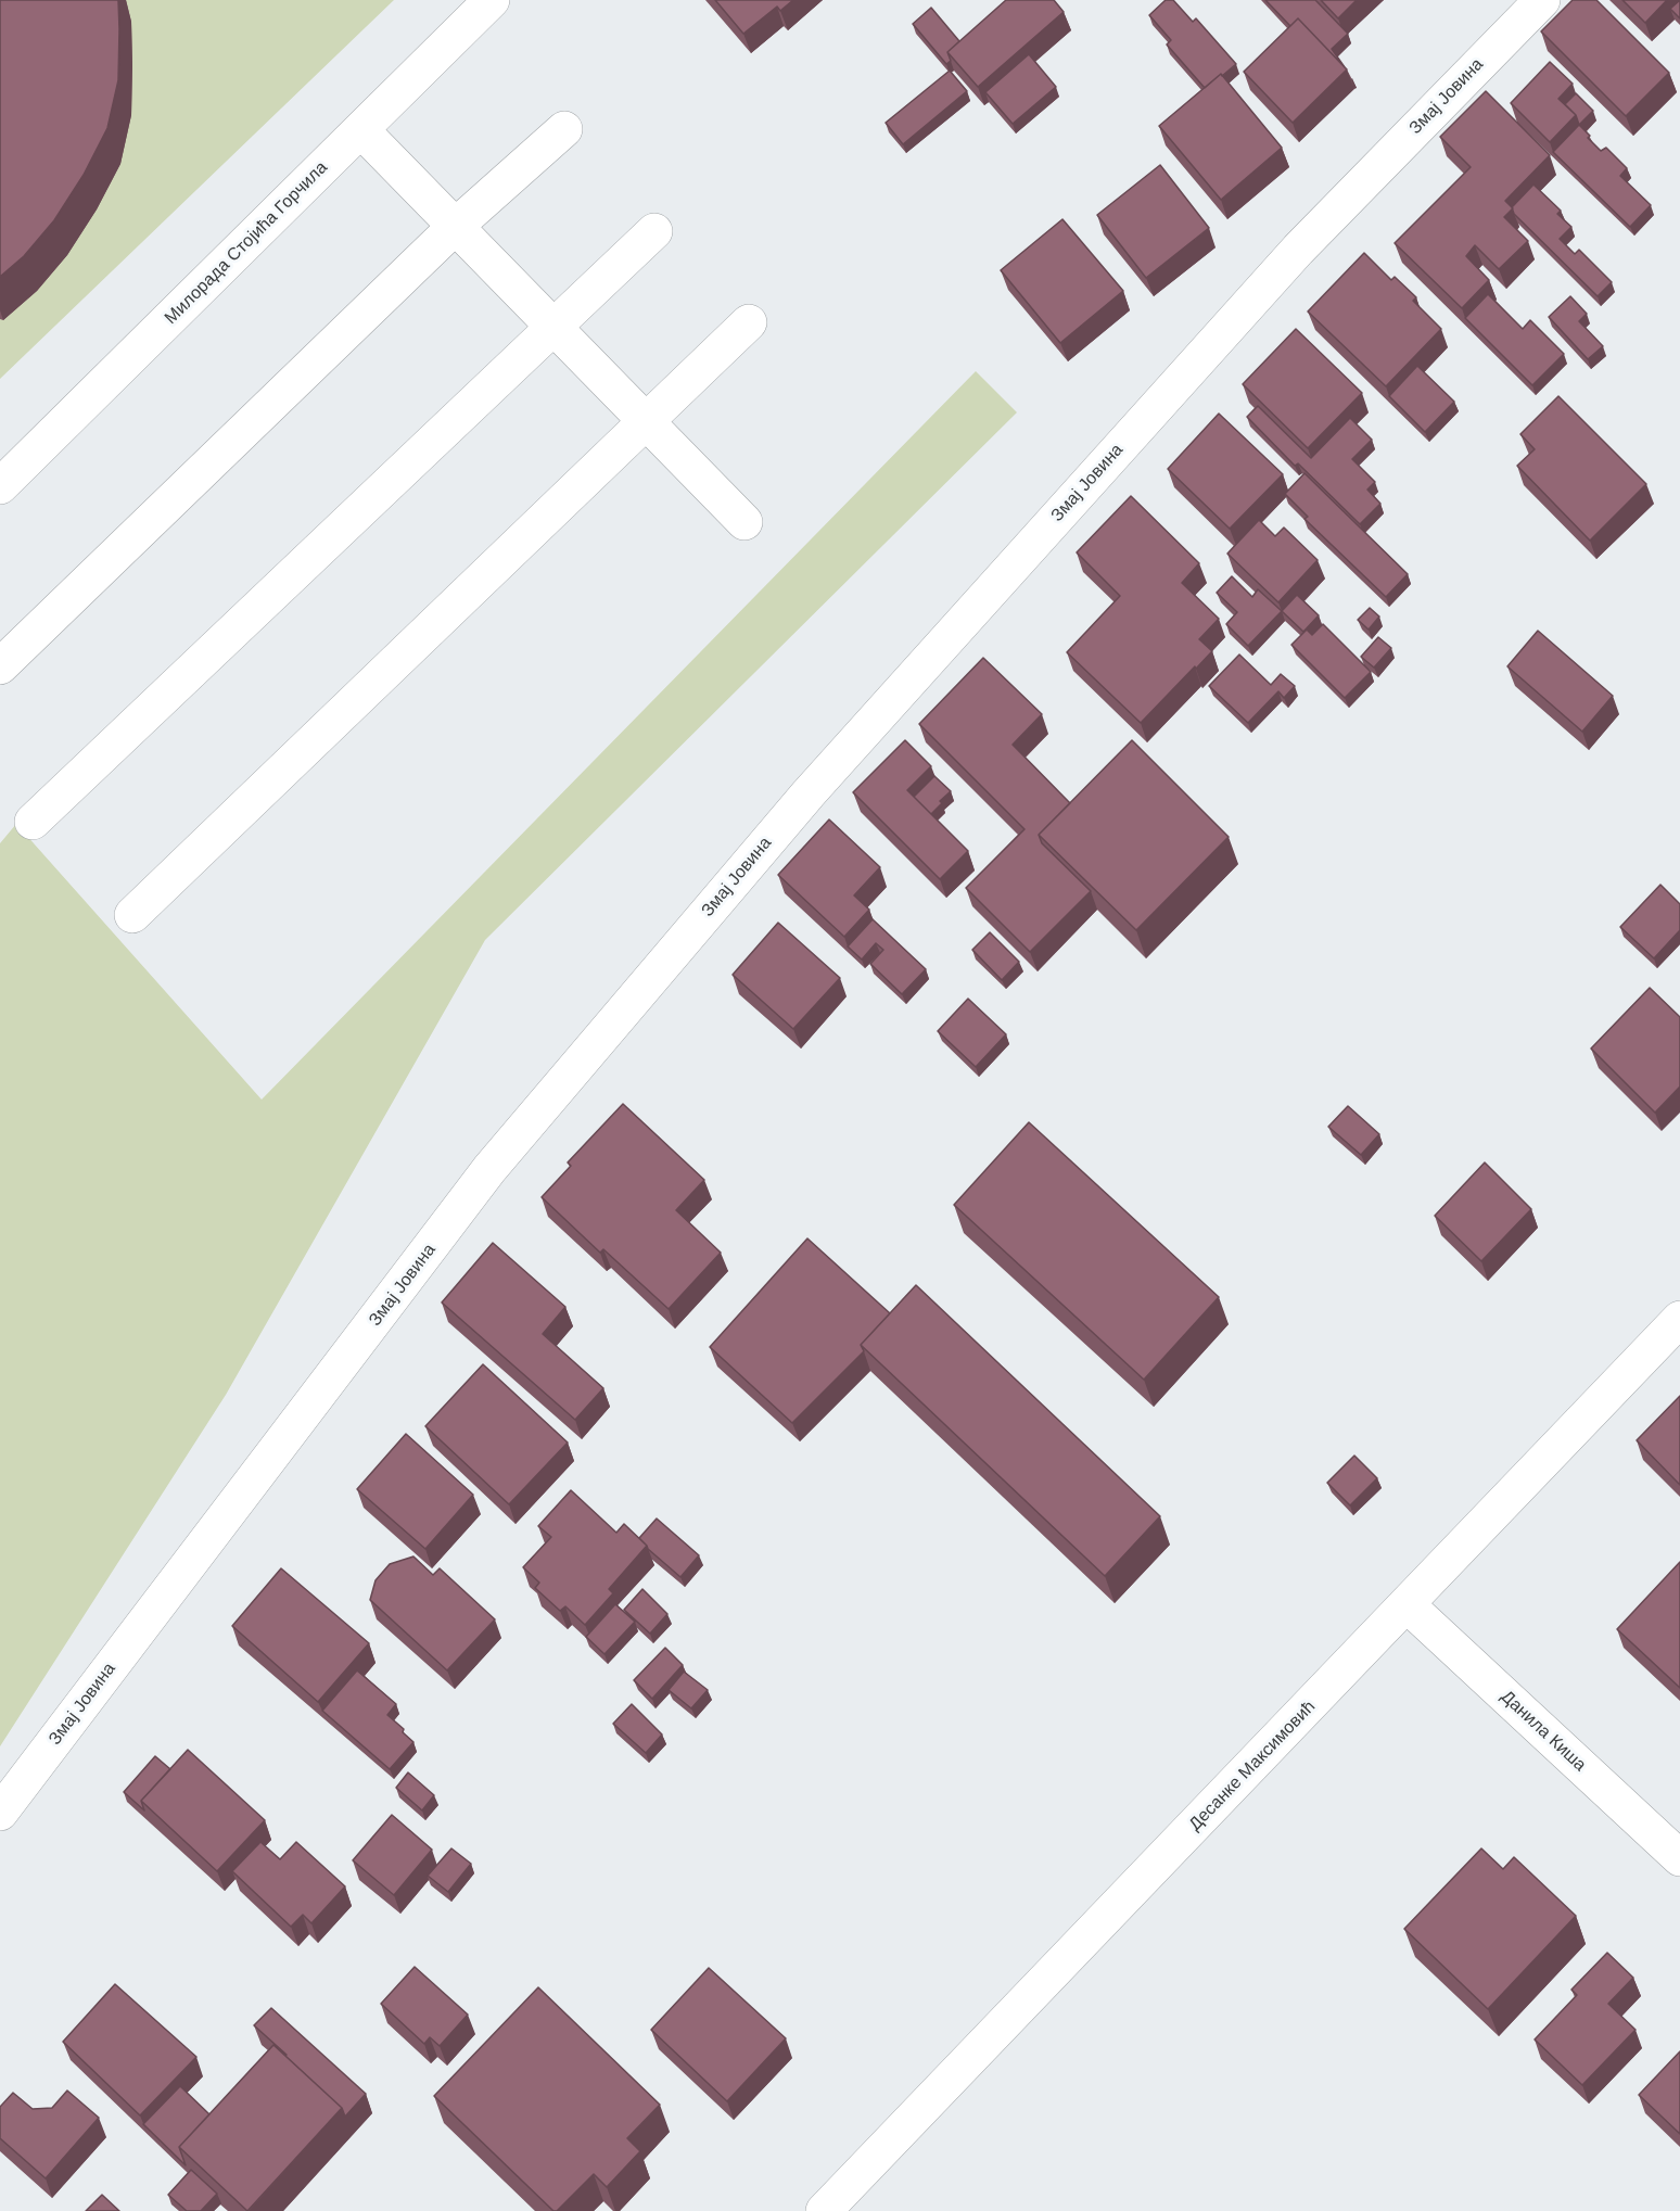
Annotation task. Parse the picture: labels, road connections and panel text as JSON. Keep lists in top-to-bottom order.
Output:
{
  "streets": {
    "street": [
      "Змај Јовина",
      "Милорада Стојића Горчила",
      "Данила Киша",
      "Десанке Максимовић"
    ]
  },
  "crossings": [
    ["Данила Киша", "Десанке Максимовић"]
  ]
}
